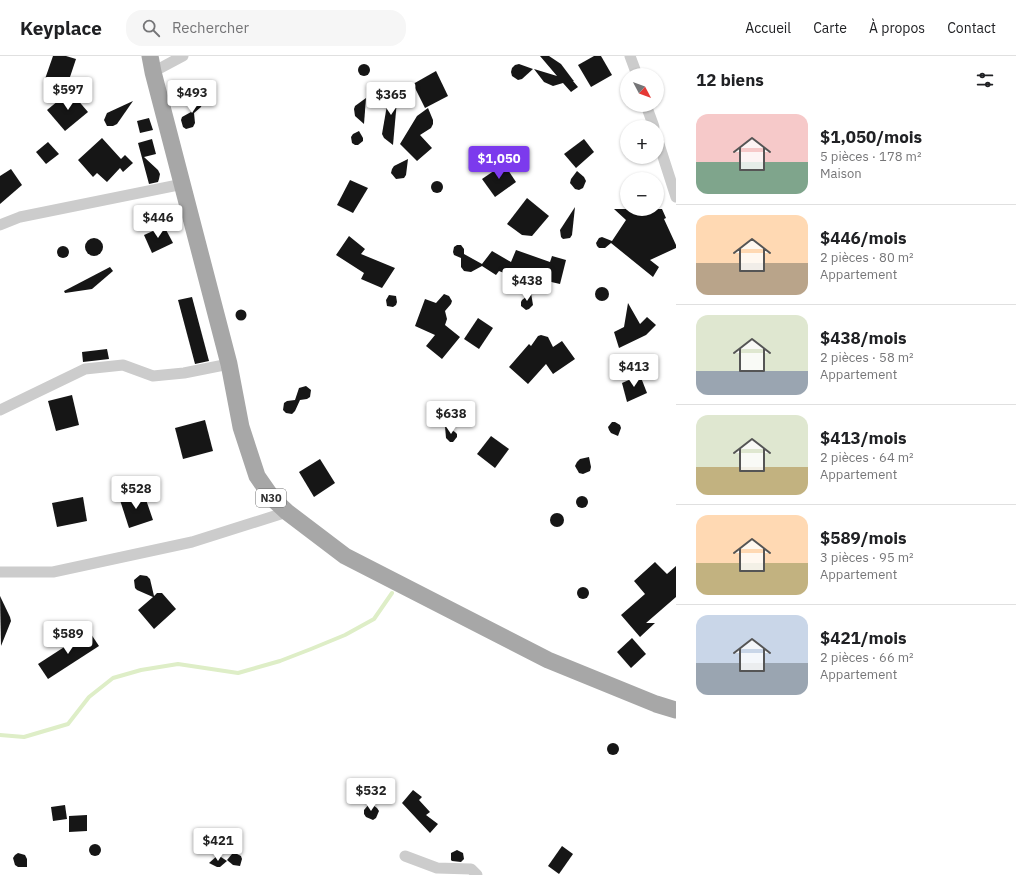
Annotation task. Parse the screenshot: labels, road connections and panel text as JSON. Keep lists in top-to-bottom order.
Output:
{
  "streets": {
    "main road": ["N30"]
  },
  "north": "bottom right",
  "page": {
    "header": "Keyplace",
    "search": "Rechercher",
    "nav": [
      "Accueil",
      "Carte",
      "À propos",
      "Contact"
    ],
    "heading": "12 biens",
    "map_buttons": ["+", "−"],
    "price": [
      "$597",
      "$493",
      "$365",
      "$1,050",
      "$446",
      "$438",
      "$413",
      "$638",
      "$528",
      "$589",
      "$532",
      "$421"
    ],
    "list": [
      {
        "name": "$1,050/mois",
        "note": "5 pièces · 178 m² · Maison"
      },
      {
        "name": "$446/mois",
        "note": "2 pièces · 80 m² · Appartement"
      },
      {
        "name": "$438/mois",
        "note": "2 pièces · 58 m² · Appartement"
      },
      {
        "name": "$413/mois",
        "note": "2 pièces · 64 m² · Appartement"
      },
      {
        "name": "$589/mois",
        "note": "3 pièces · 95 m² · Appartement"
      },
      {
        "name": "$421/mois",
        "note": "2 pièces · 66 m² · Appartement"
      }
    ]
  }
}
